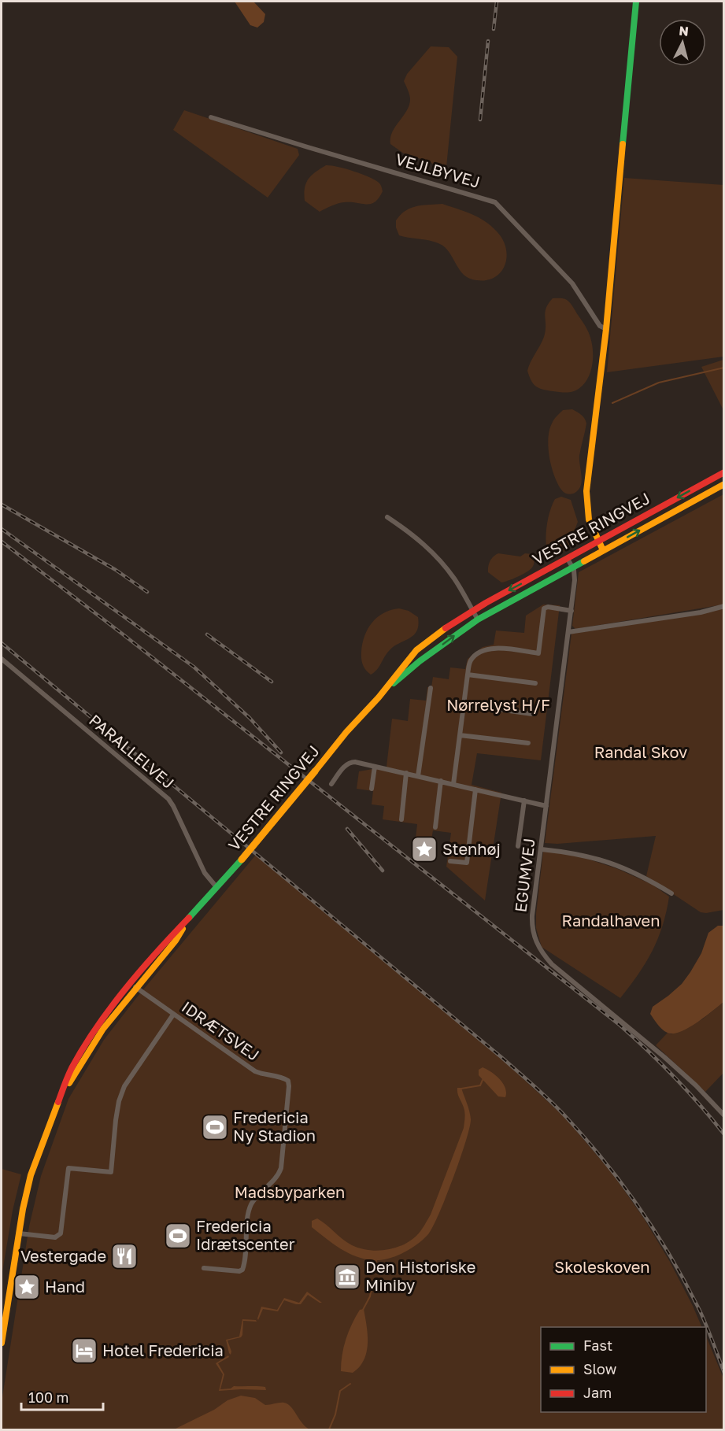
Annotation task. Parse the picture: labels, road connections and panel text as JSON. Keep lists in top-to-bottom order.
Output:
{
  "streets": {
    "main road": ["VESTRE RINGVEJ"],
    "street": [
      "VEJLBYVEJ",
      "PARALLELVEJ",
      "EGUMVEJ",
      "IDRÆTSVEJ"
    ]
  },
  "crossings": [
    ["VESTRE RINGVEJ", "PARALLELVEJ"],
    ["VESTRE RINGVEJ", "EGUMVEJ"],
    ["VESTRE RINGVEJ", "IDRÆTSVEJ"]
  ],
  "parks": [
    "Nørrelyst H/F",
    "Randal Skov",
    "Randalhaven",
    "Madsbyparken",
    "Skoleskoven"
  ],
  "places": {
    "place": ["Stenhøj", "Hand"],
    "sports": ["Fredericia Ny Stadion", "Fredericia Idrætscenter"],
    "restaurant": ["Vestergade"],
    "museum": ["Den Historiske Miniby"],
    "hotel": ["Hotel Fredericia"]
  },
  "legend": ["Fast", "Slow", "Jam"],
  "scale_bar": "100 m",
  "north": "top"
}
